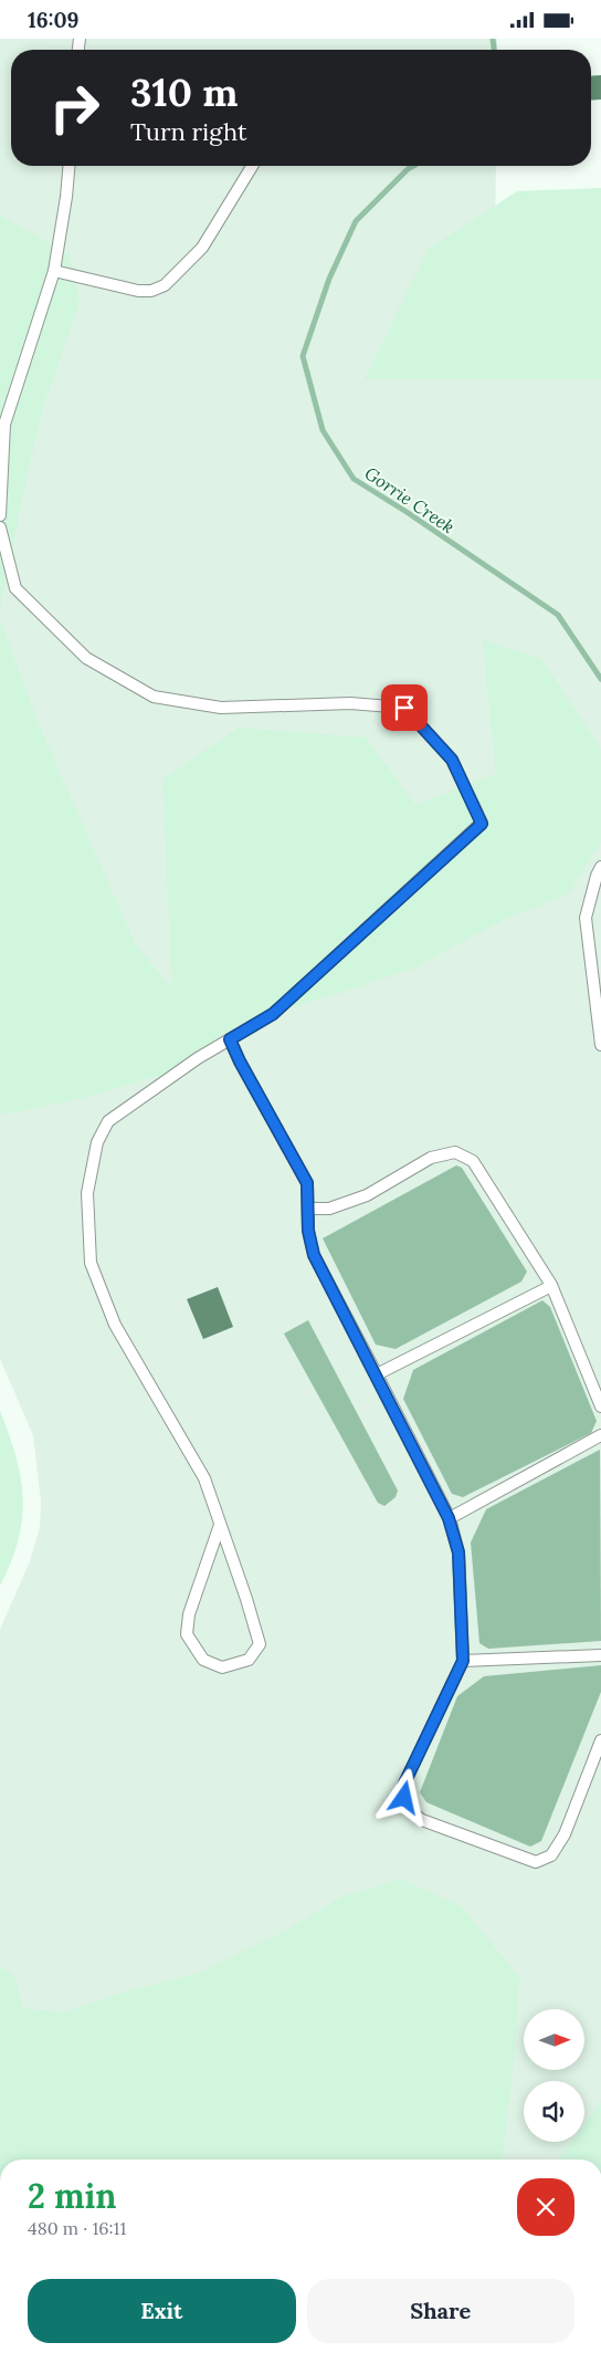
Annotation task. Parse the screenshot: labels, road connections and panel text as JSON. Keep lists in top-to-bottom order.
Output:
{
  "water": ["Gorrie Creek"],
  "north": "right",
  "page": {
    "status": "16:09",
    "turn": ["310 m", "Turn right"],
    "heading": ["2 min", "480 m · 16:11"],
    "buttons": ["Exit", "Share"]
  }
}
